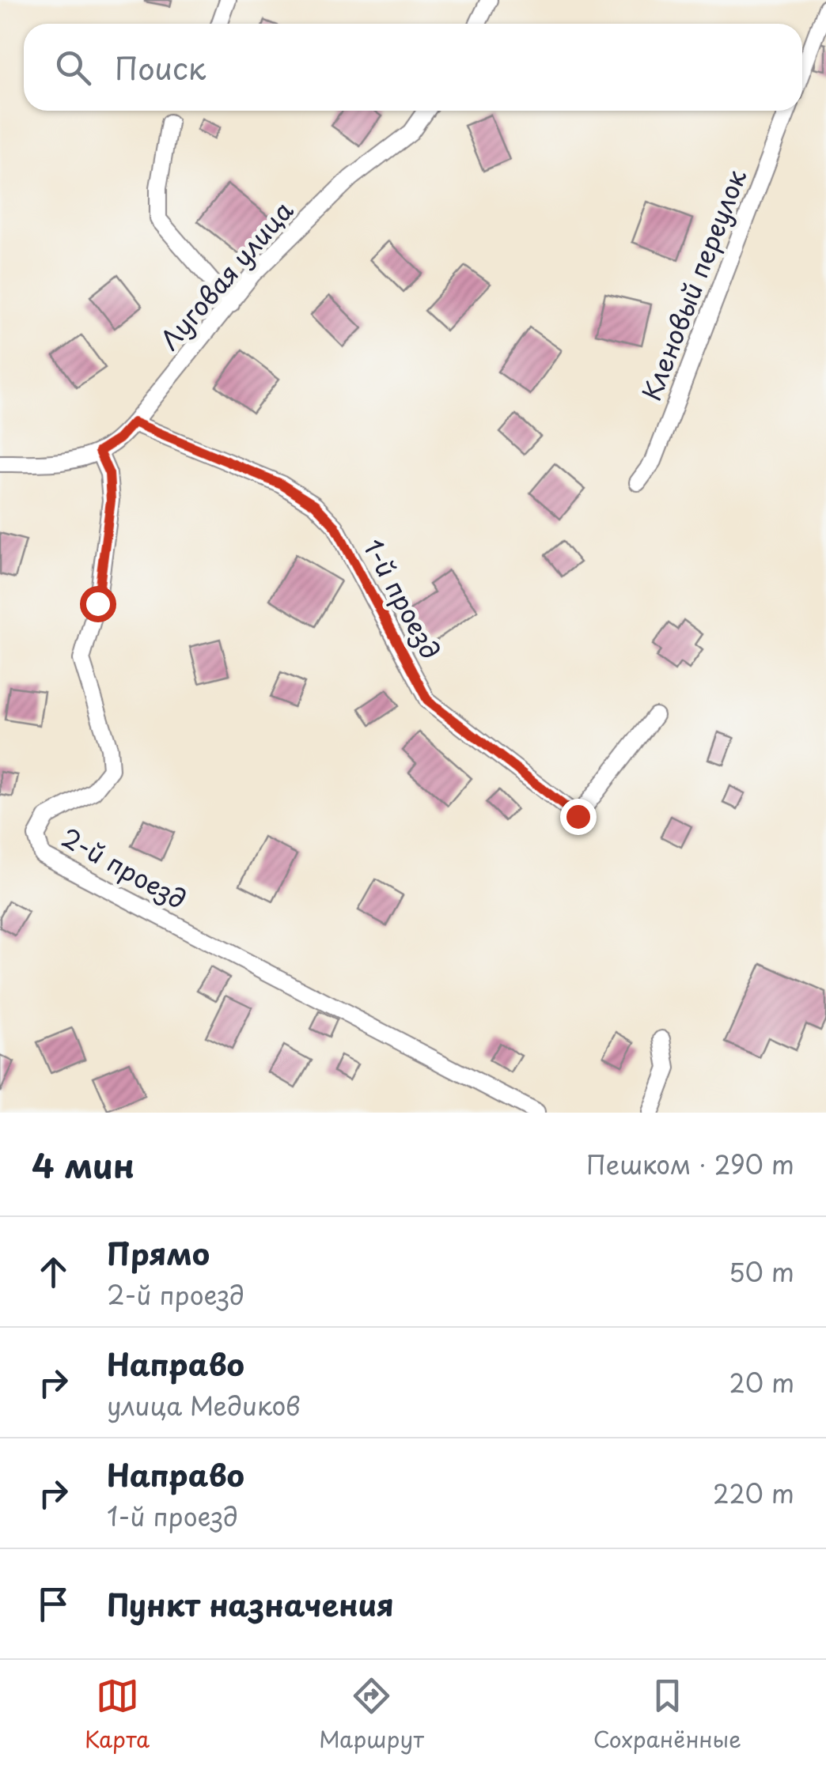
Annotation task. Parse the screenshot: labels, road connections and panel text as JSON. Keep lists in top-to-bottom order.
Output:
{
  "streets": {
    "street": [
      "Луговая улица",
      "Кленовый переулок",
      "1-й проезд",
      "2-й проезд"
    ]
  },
  "crossings": [
    ["Луговая улица", "1-й проезд"],
    ["Луговая улица", "2-й проезд"]
  ],
  "page": {
    "search": "Поиск",
    "heading": ["4 мин", "Пешком · 290 m"],
    "list": [
      ["Прямо", "2-й проезд", "50 m"],
      ["Направо", "улица Медиков", "20 m"],
      ["Направо", "1-й проезд", "220 m"],
      "Пункт назначения"
    ],
    "nav": ["Карта", "Маршрут", "Сохранённые"]
  }
}
